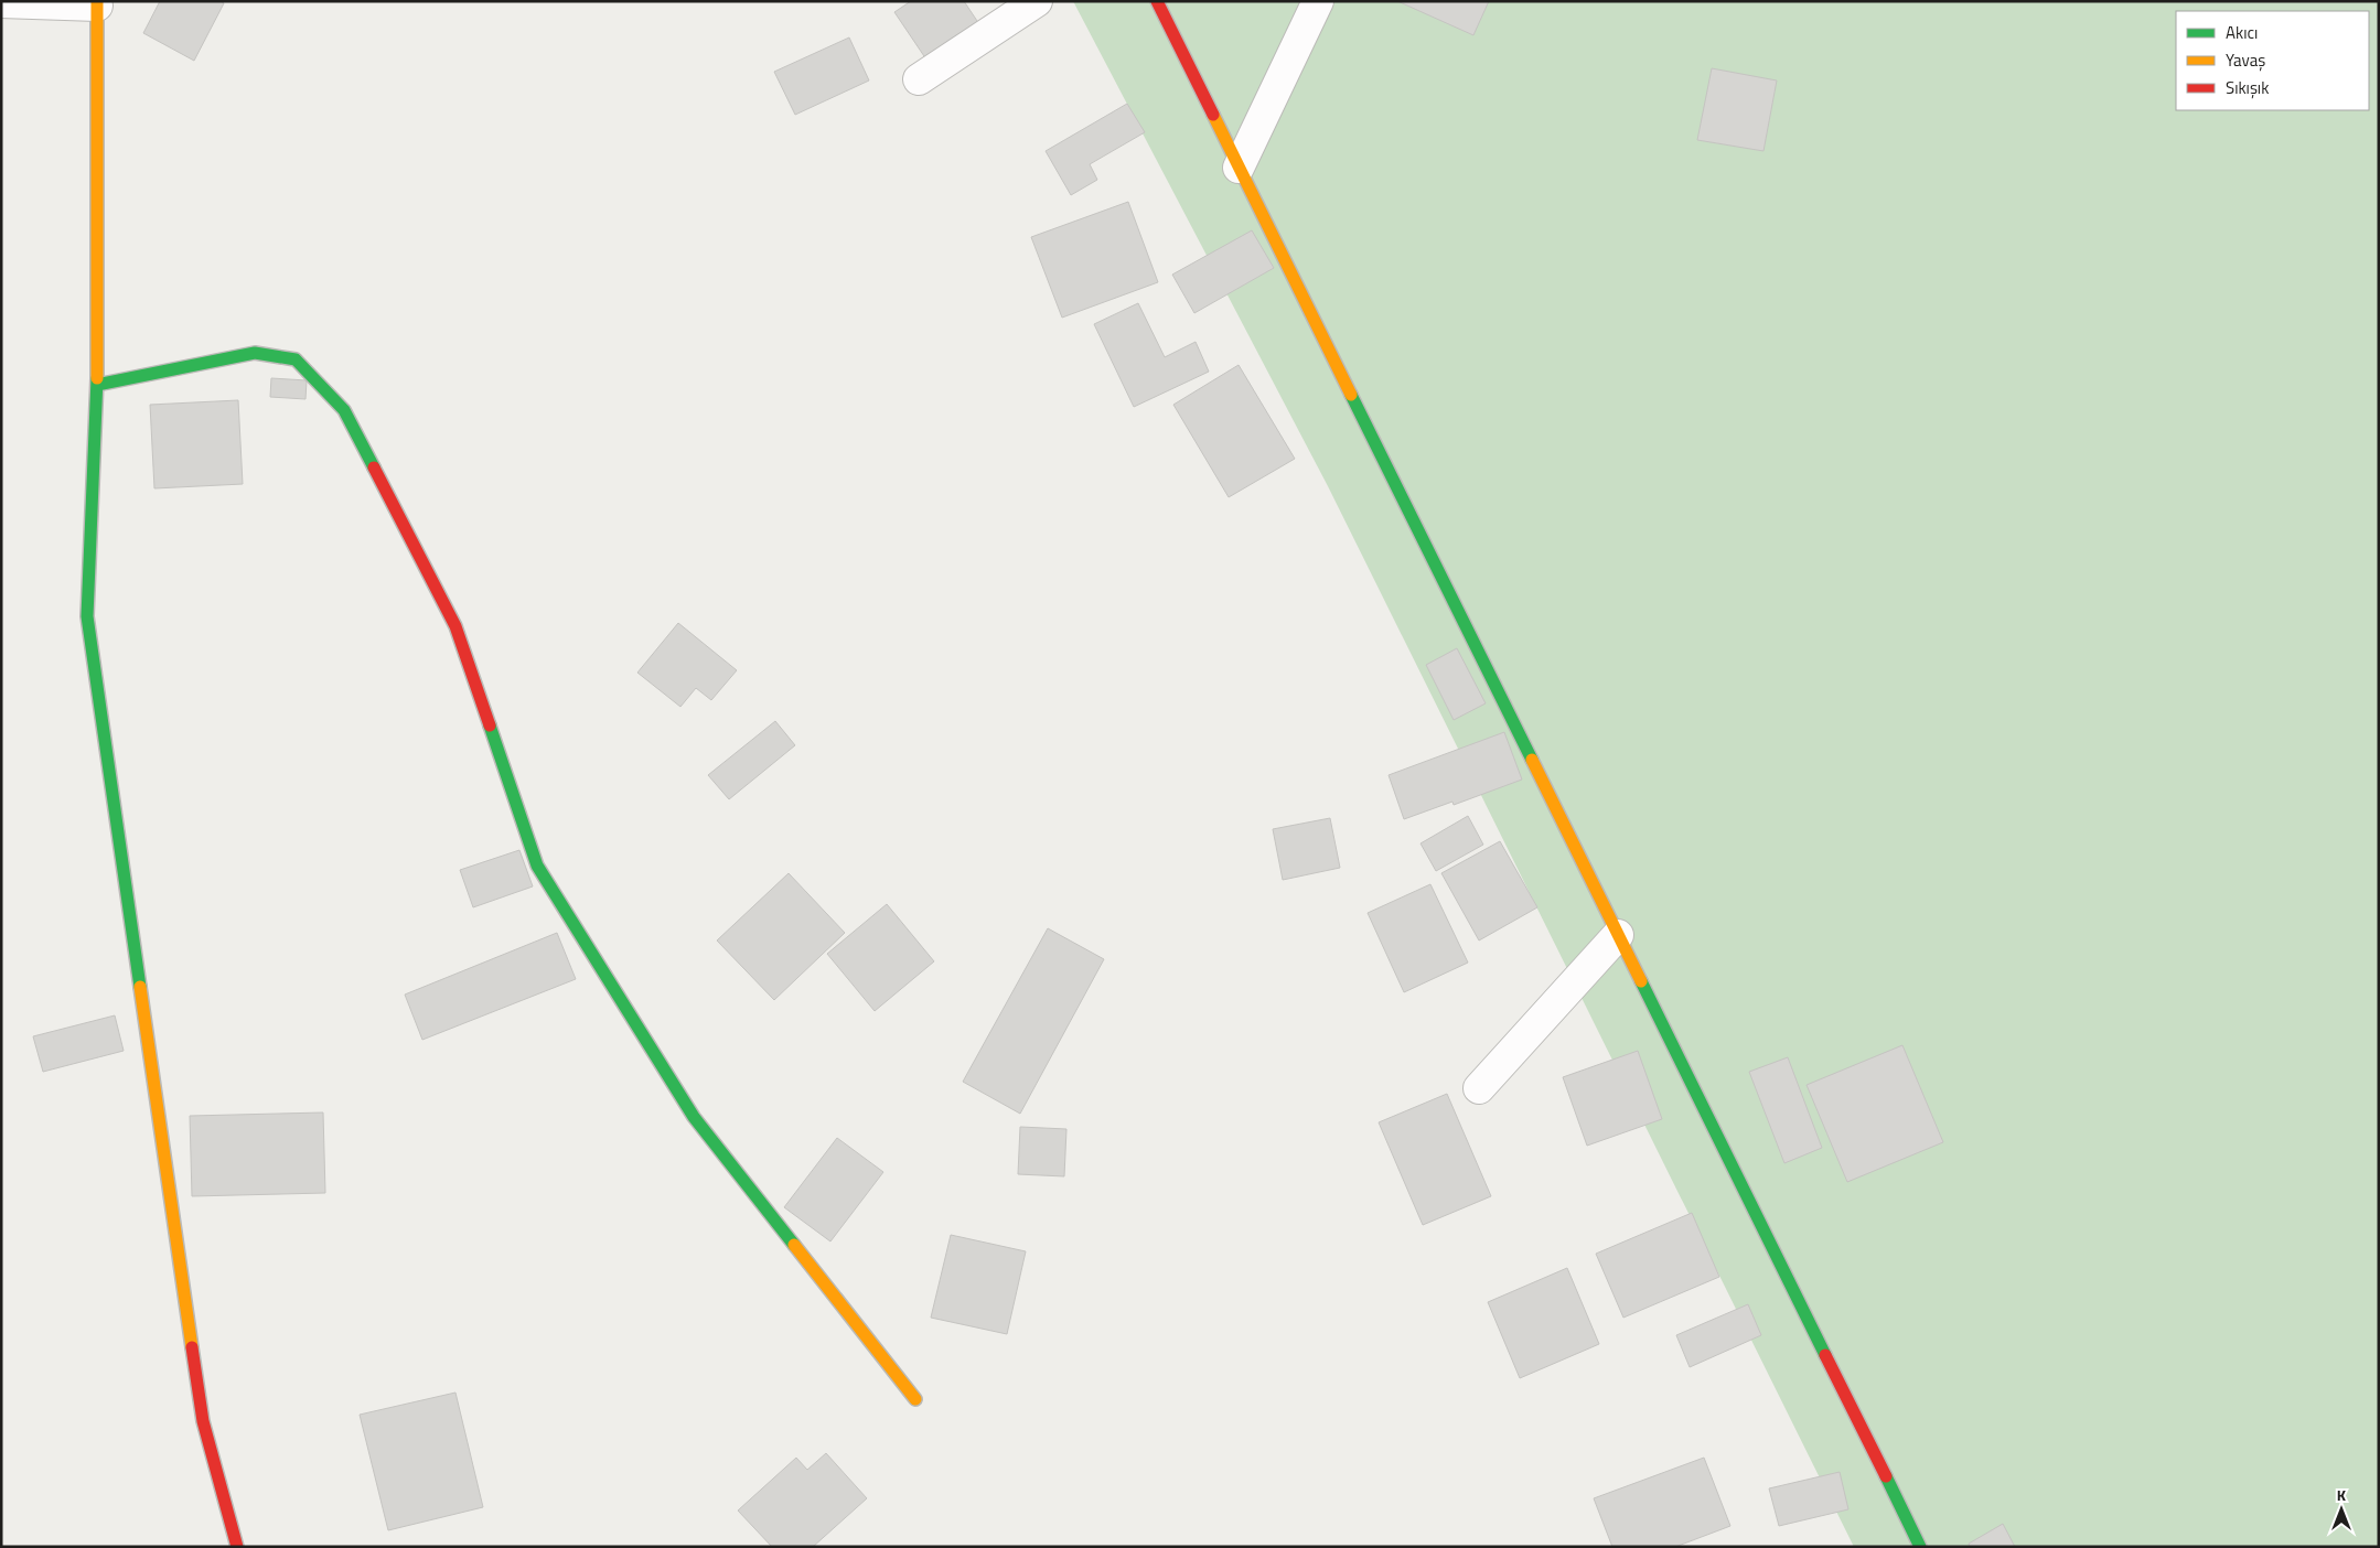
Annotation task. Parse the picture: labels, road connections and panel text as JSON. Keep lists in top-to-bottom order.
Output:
{
  "legend": ["Akıcı", "Yavaş", "Sıkışık"],
  "north": "top"
}
